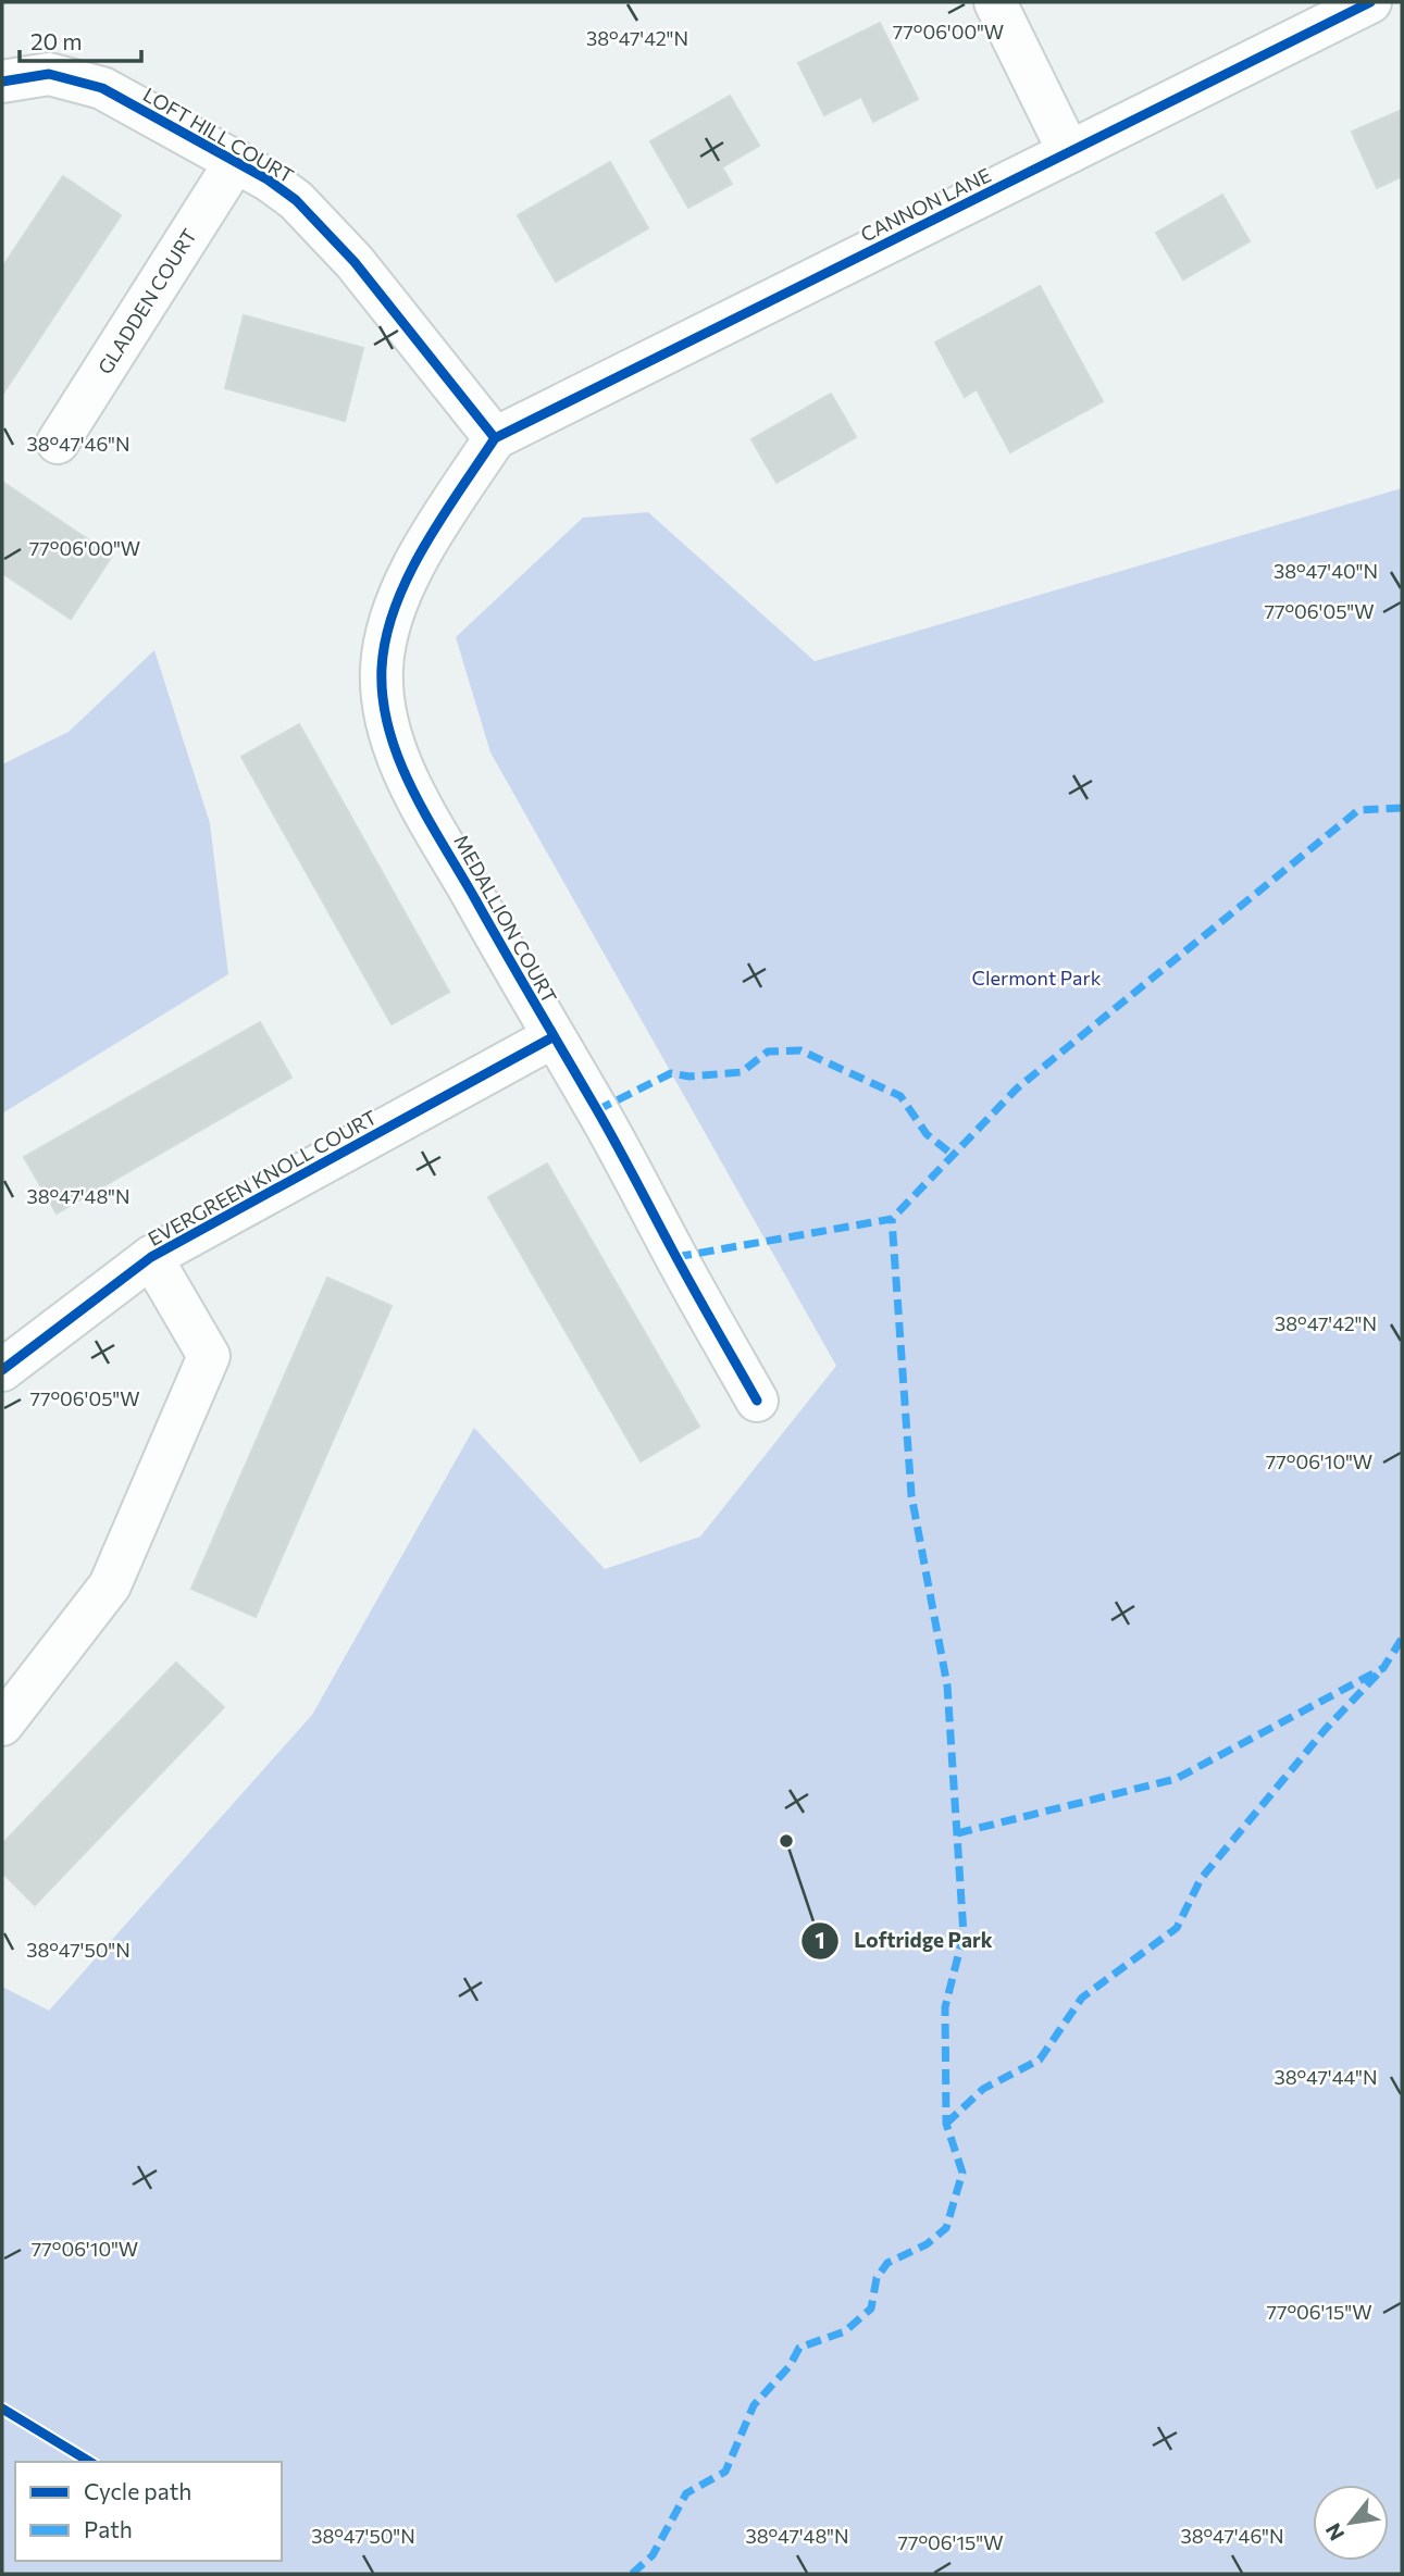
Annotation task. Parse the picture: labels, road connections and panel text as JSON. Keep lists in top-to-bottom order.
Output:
{
  "streets": {
    "street": [
      "LOFT HILL COURT",
      "CANNON LANE",
      "GLADDEN COURT",
      "MEDALLION COURT",
      "EVERGREEN KNOLL COURT"
    ]
  },
  "crossings": [
    ["LOFT HILL COURT", "CANNON LANE"],
    ["LOFT HILL COURT", "GLADDEN COURT"],
    ["LOFT HILL COURT", "MEDALLION COURT"],
    ["CANNON LANE", "MEDALLION COURT"],
    ["MEDALLION COURT", "EVERGREEN KNOLL COURT"]
  ],
  "parks": ["Clermont Park"],
  "places": ["Loftridge Park"],
  "legend": ["Cycle path", "Path"],
  "scale_bar": "20 m",
  "north": "bottom left",
  "coordinates": [
    "77°06'00\"W",
    "38°47'42\"N",
    "38°47'46\"N",
    "38°47'40\"N",
    "77°06'05\"W",
    "38°47'48\"N",
    "77°06'10\"W",
    "38°47'50\"N",
    "38°47'44\"N",
    "77°06'15\"W"
  ]
}
